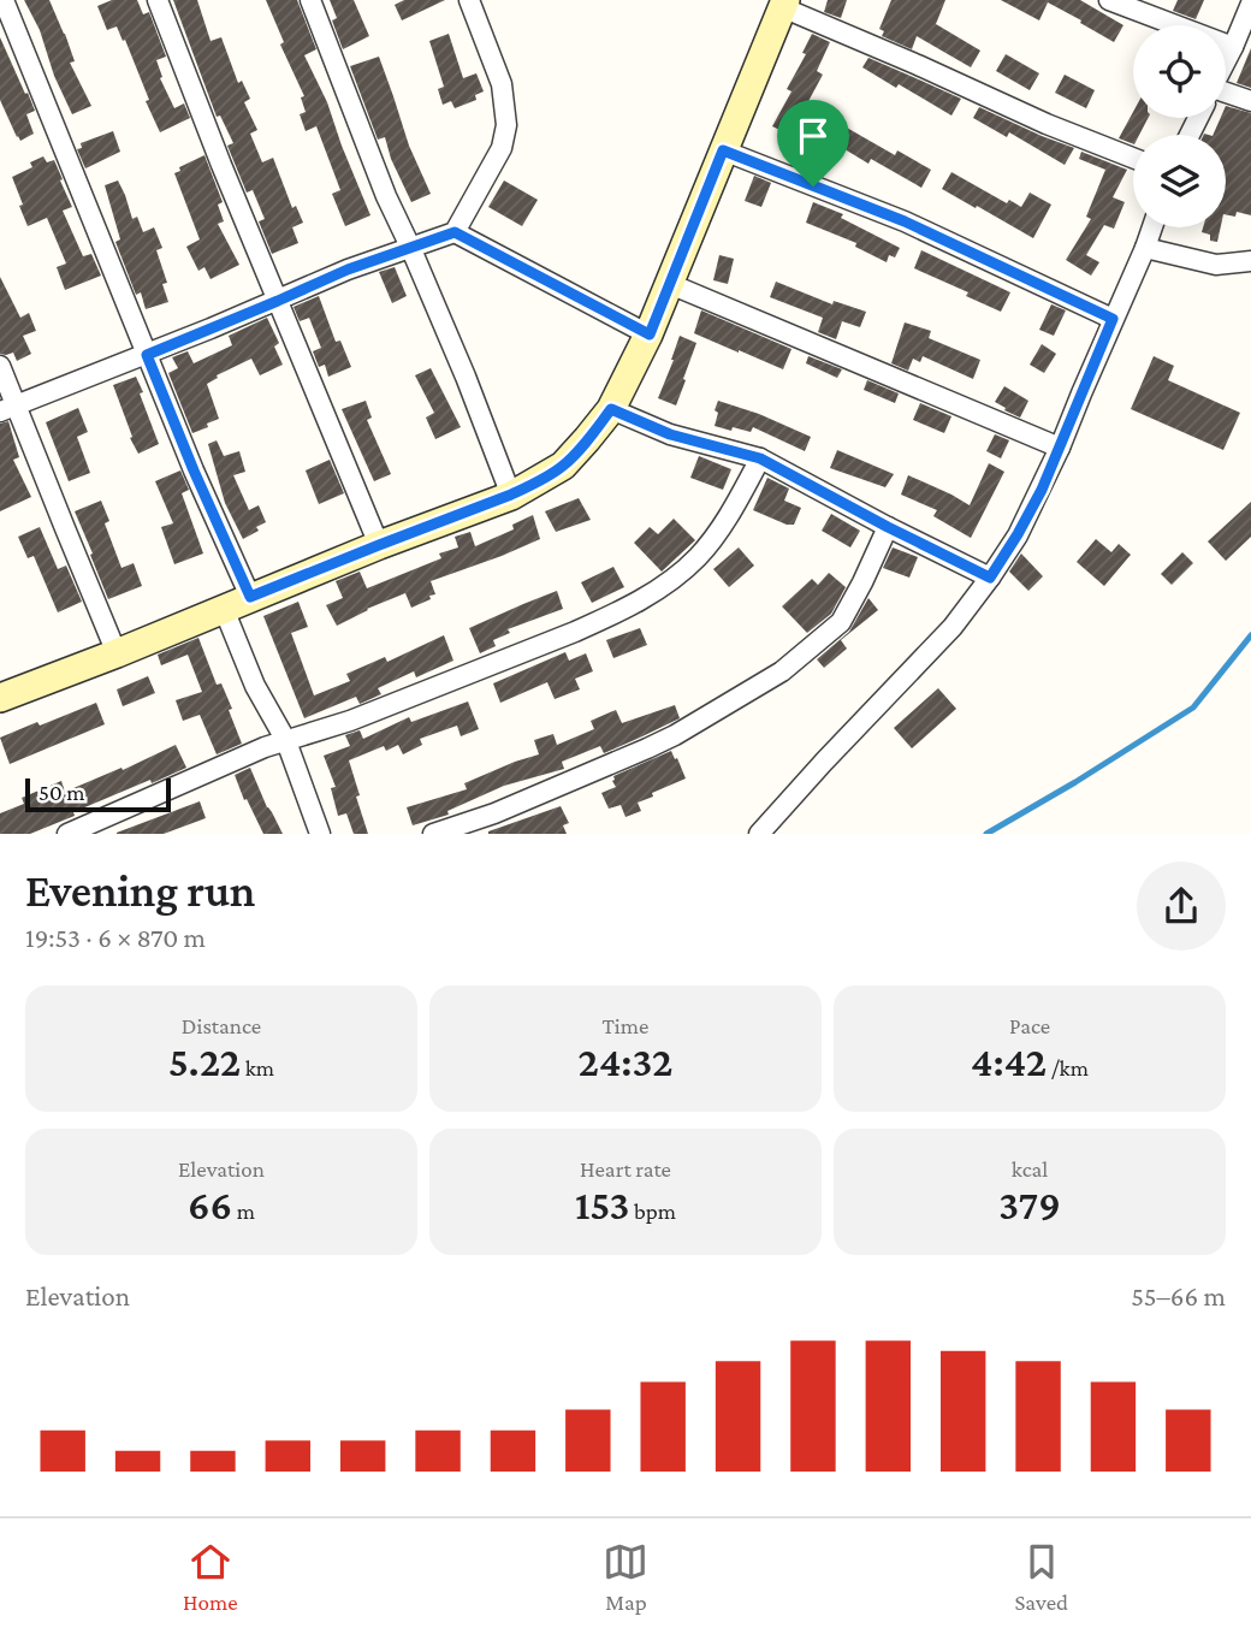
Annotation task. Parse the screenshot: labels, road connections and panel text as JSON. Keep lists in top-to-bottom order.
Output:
{
  "scale_bar": "50 m",
  "page": {
    "scale": "50 m",
    "heading": ["Evening run", "19:53 · 6 × 870 m"],
    "stats": [
      ["Distance", "5.22 km"],
      ["Time", "24:32"],
      ["Pace", "4:42 /km"],
      ["Elevation", "66 m"],
      ["Heart rate", "153 bpm"],
      ["kcal", "379"]
    ],
    "chart": ["Elevation", "55–66 m"],
    "tabs": ["Home", "Map", "Saved"]
  }
}
